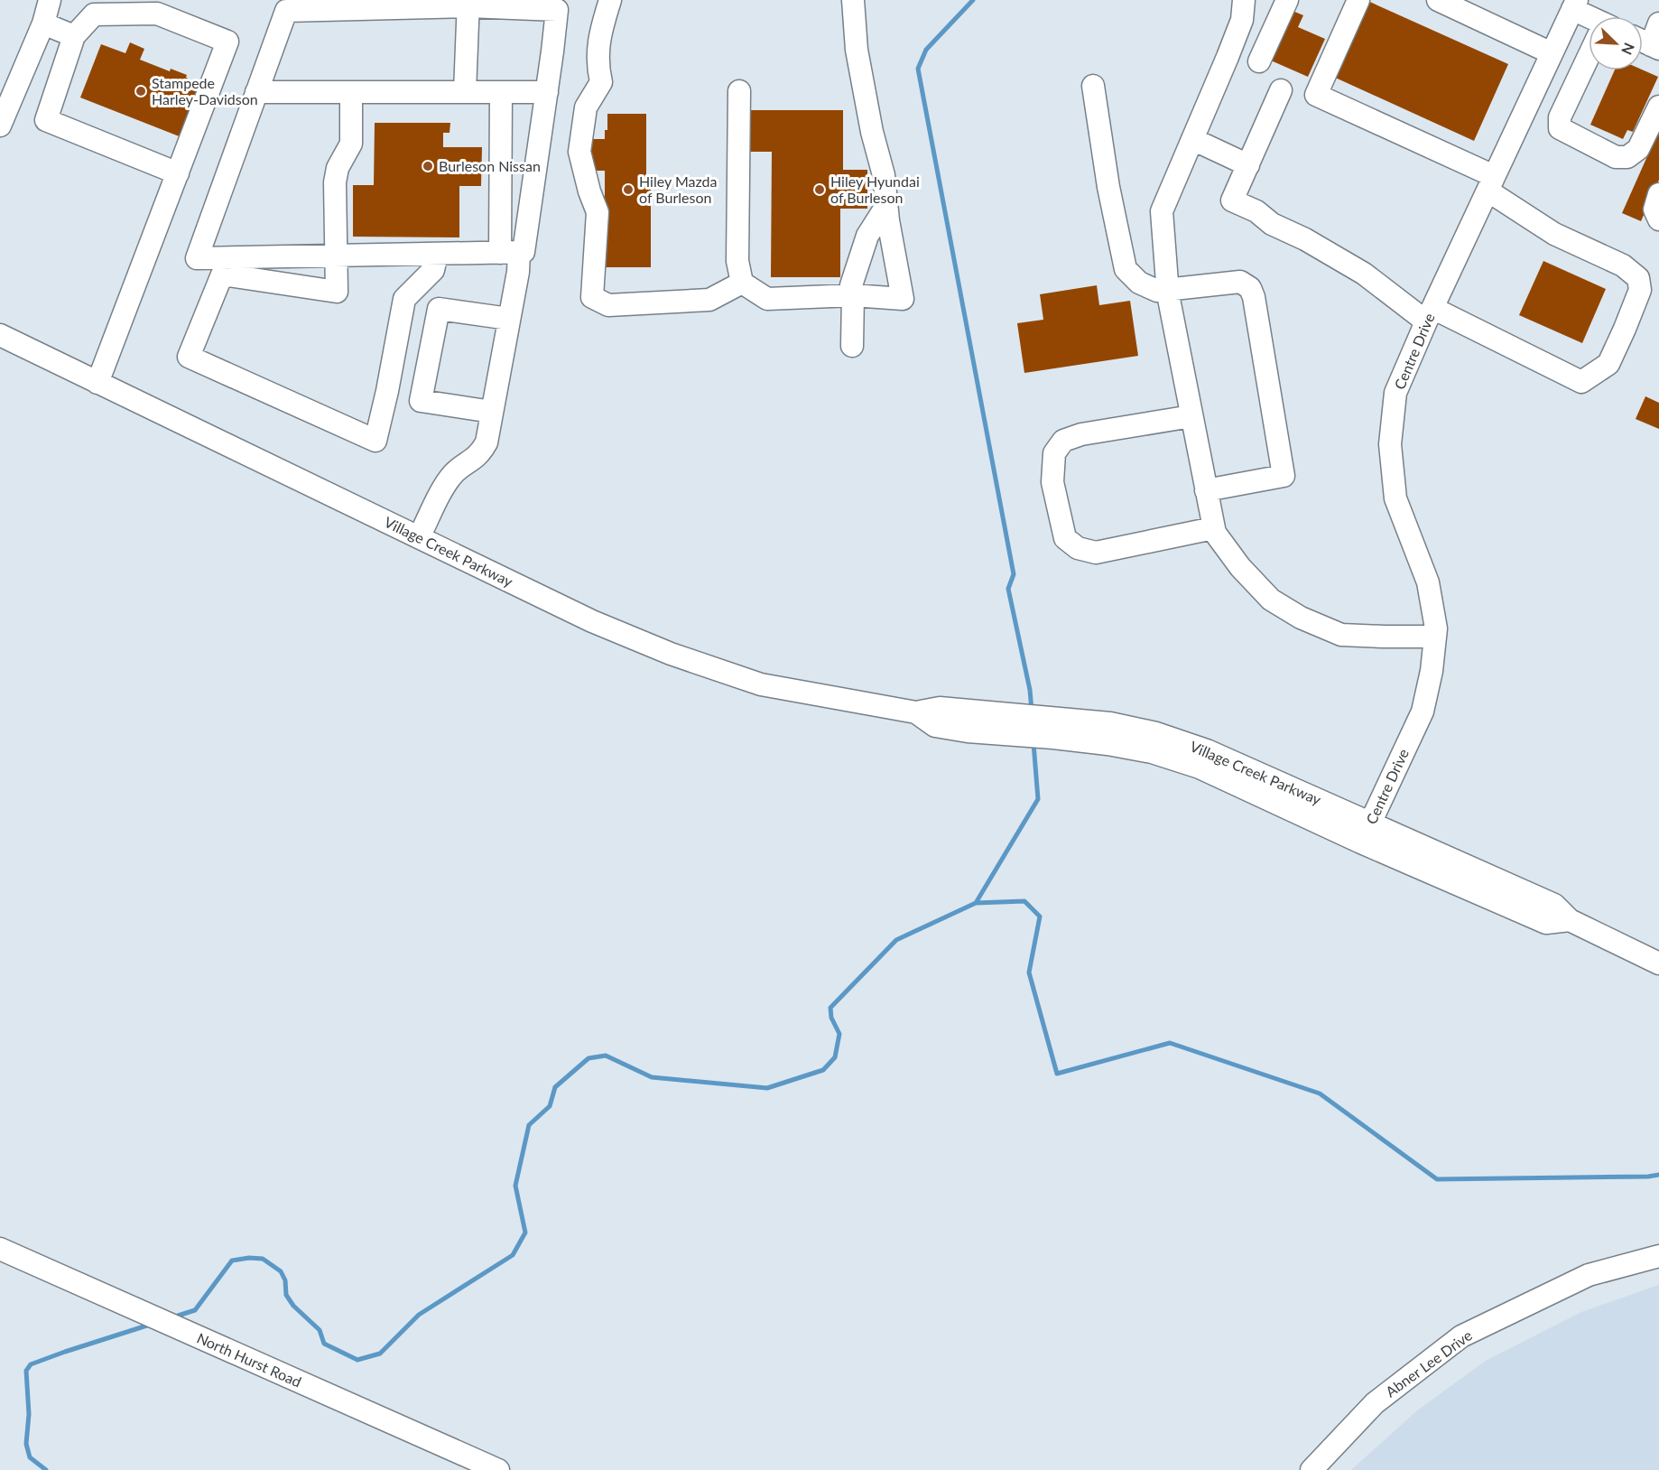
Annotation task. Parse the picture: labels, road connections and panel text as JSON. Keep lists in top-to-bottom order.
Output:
{
  "streets": {
    "street": [
      "Centre Drive",
      "Village Creek Parkway",
      "North Hurst Road",
      "Abner Lee Drive"
    ]
  },
  "crossings": [
    ["Centre Drive", "Village Creek Parkway"]
  ],
  "places": [
    "Stampede Harley-Davidson",
    "Burleson Nissan",
    "Hiley Mazda of Burleson",
    "Hiley Hyundai of Burleson"
  ],
  "north": "bottom right"
}
